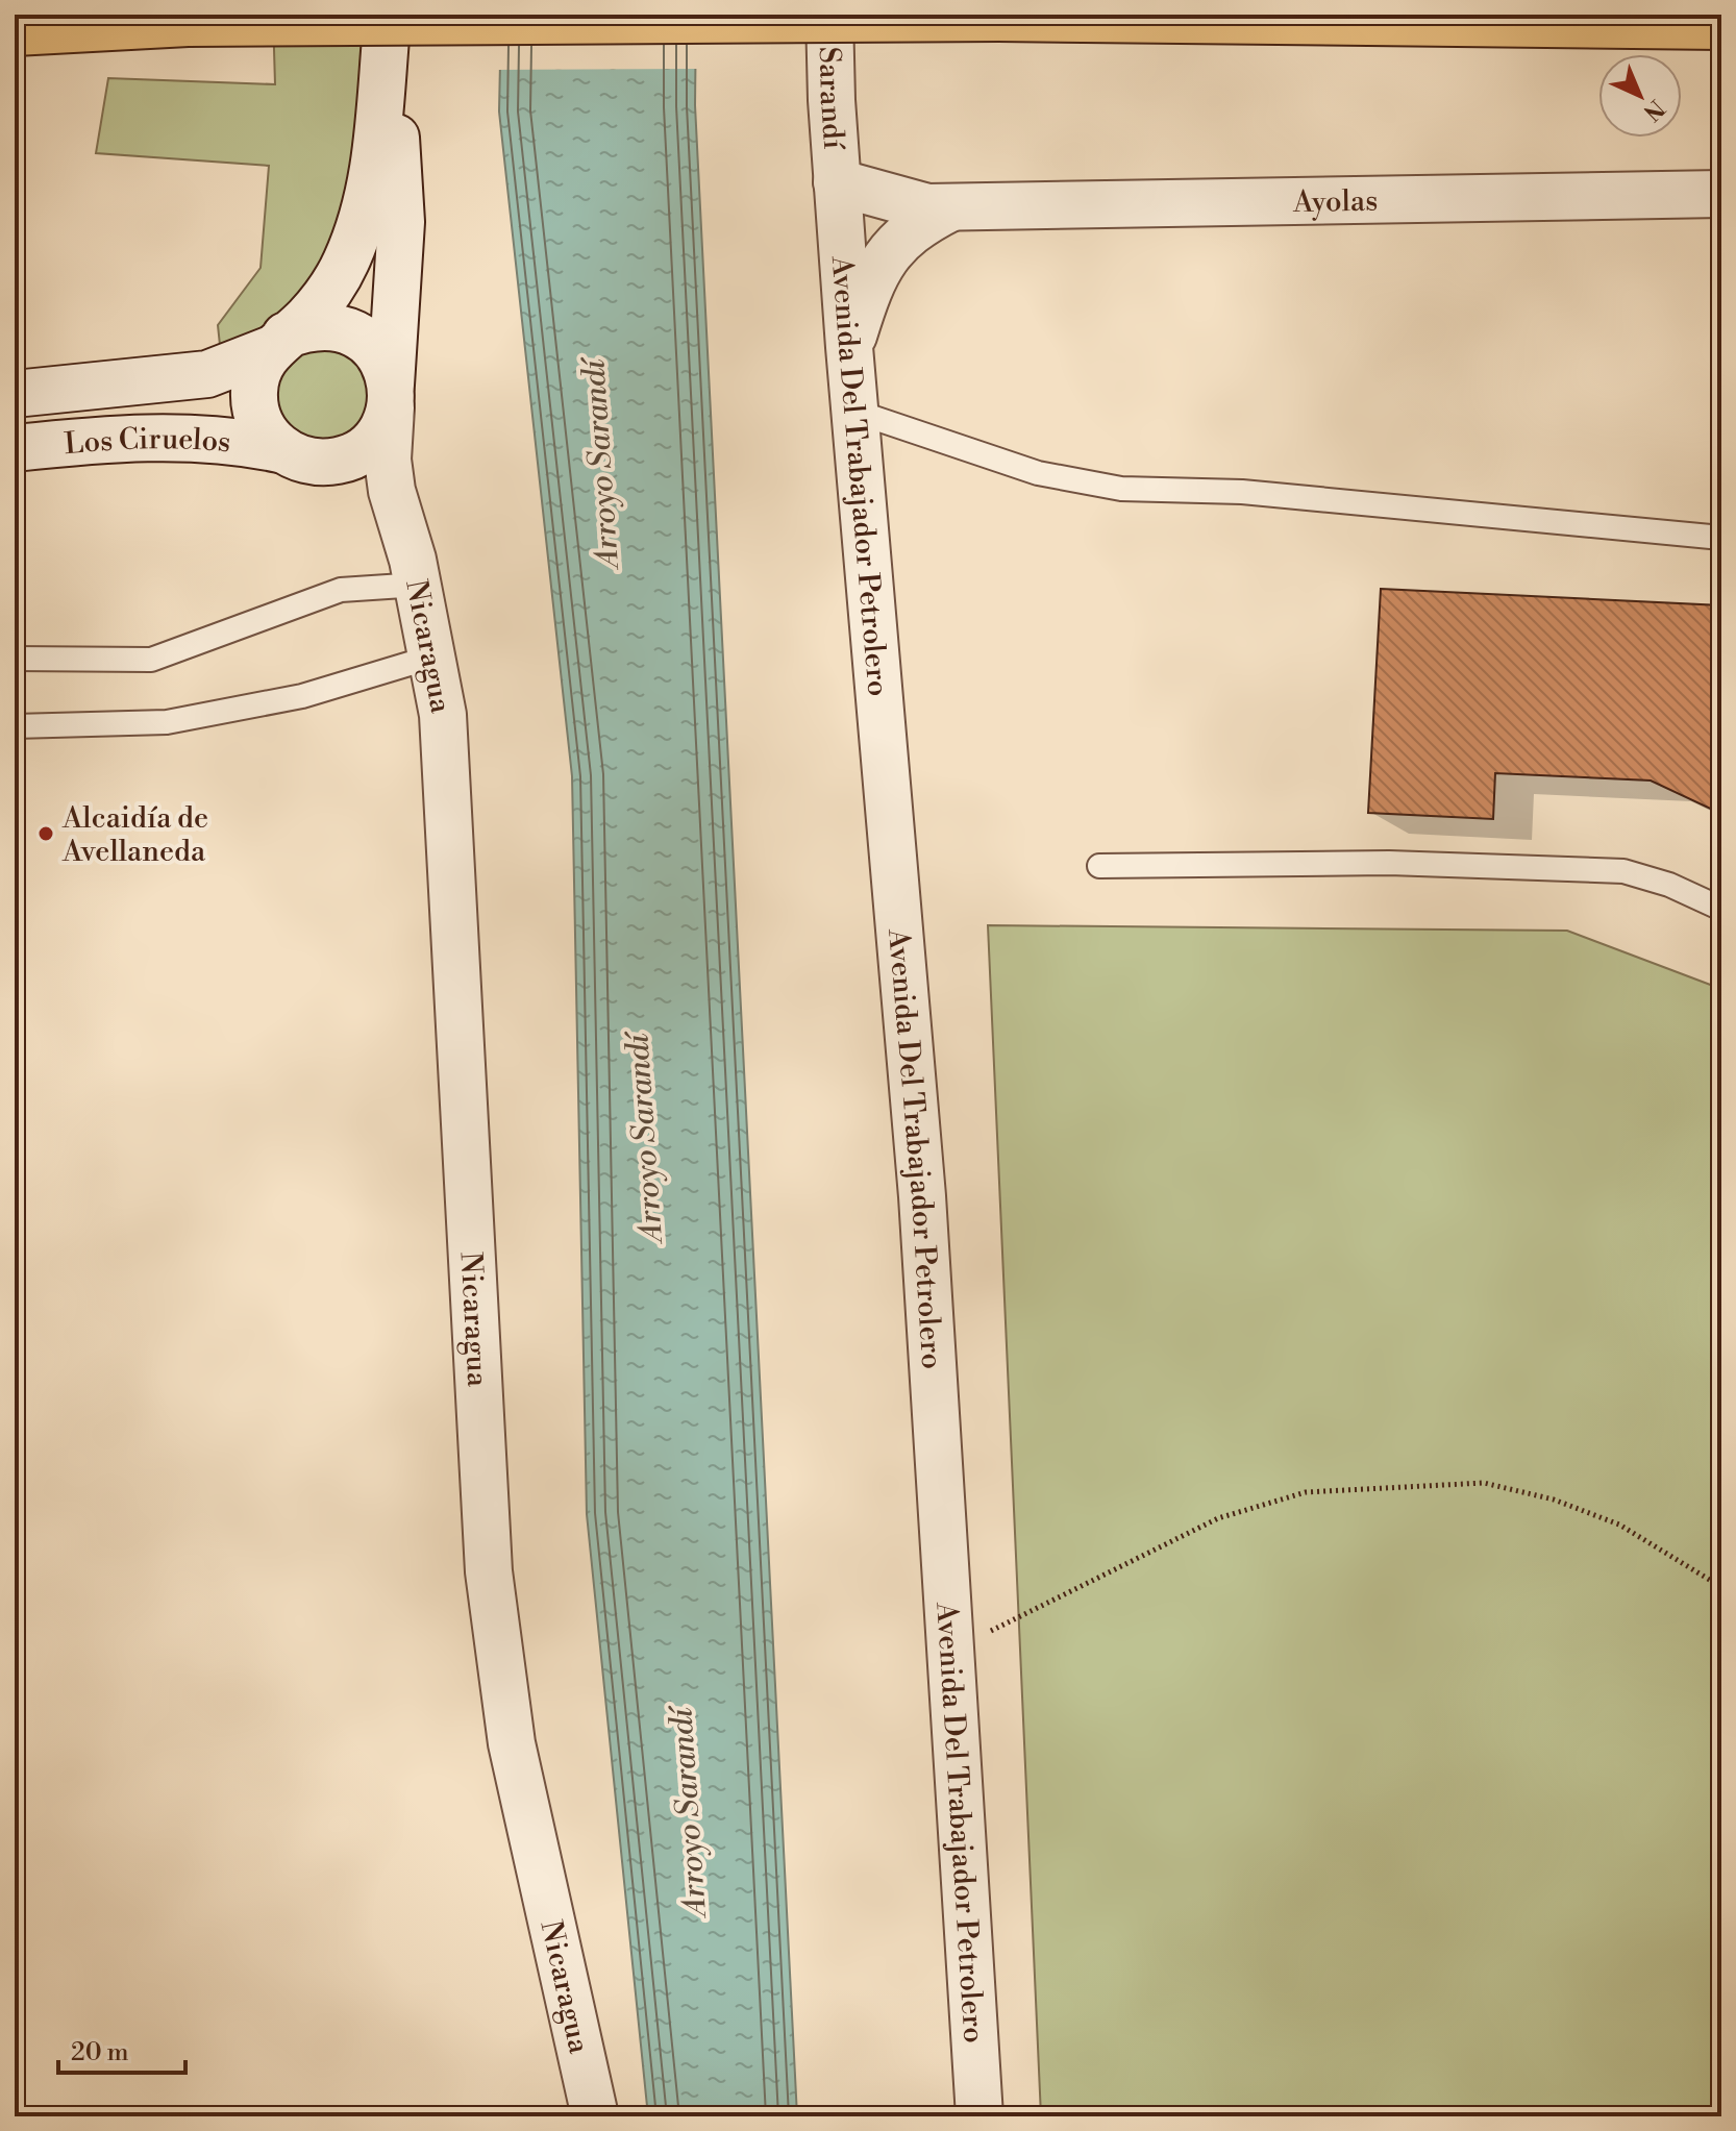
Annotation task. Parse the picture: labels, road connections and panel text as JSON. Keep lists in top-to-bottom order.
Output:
{
  "streets": {
    "street": [
      "Sarandí",
      "Ayolas",
      "Los Ciruelos",
      "Avenida Del Trabajador Petrolero",
      "Nicaragua"
    ]
  },
  "crossings": [
    ["Sarandí", "Ayolas"],
    ["Sarandí", "Avenida Del Trabajador Petrolero"],
    ["Ayolas", "Avenida Del Trabajador Petrolero"],
    ["Los Ciruelos", "Nicaragua"]
  ],
  "water": ["Arroyo Sarandí"],
  "places": ["Alcaidía de Avellaneda"],
  "scale_bar": "20 m",
  "north": "bottom right"
}
